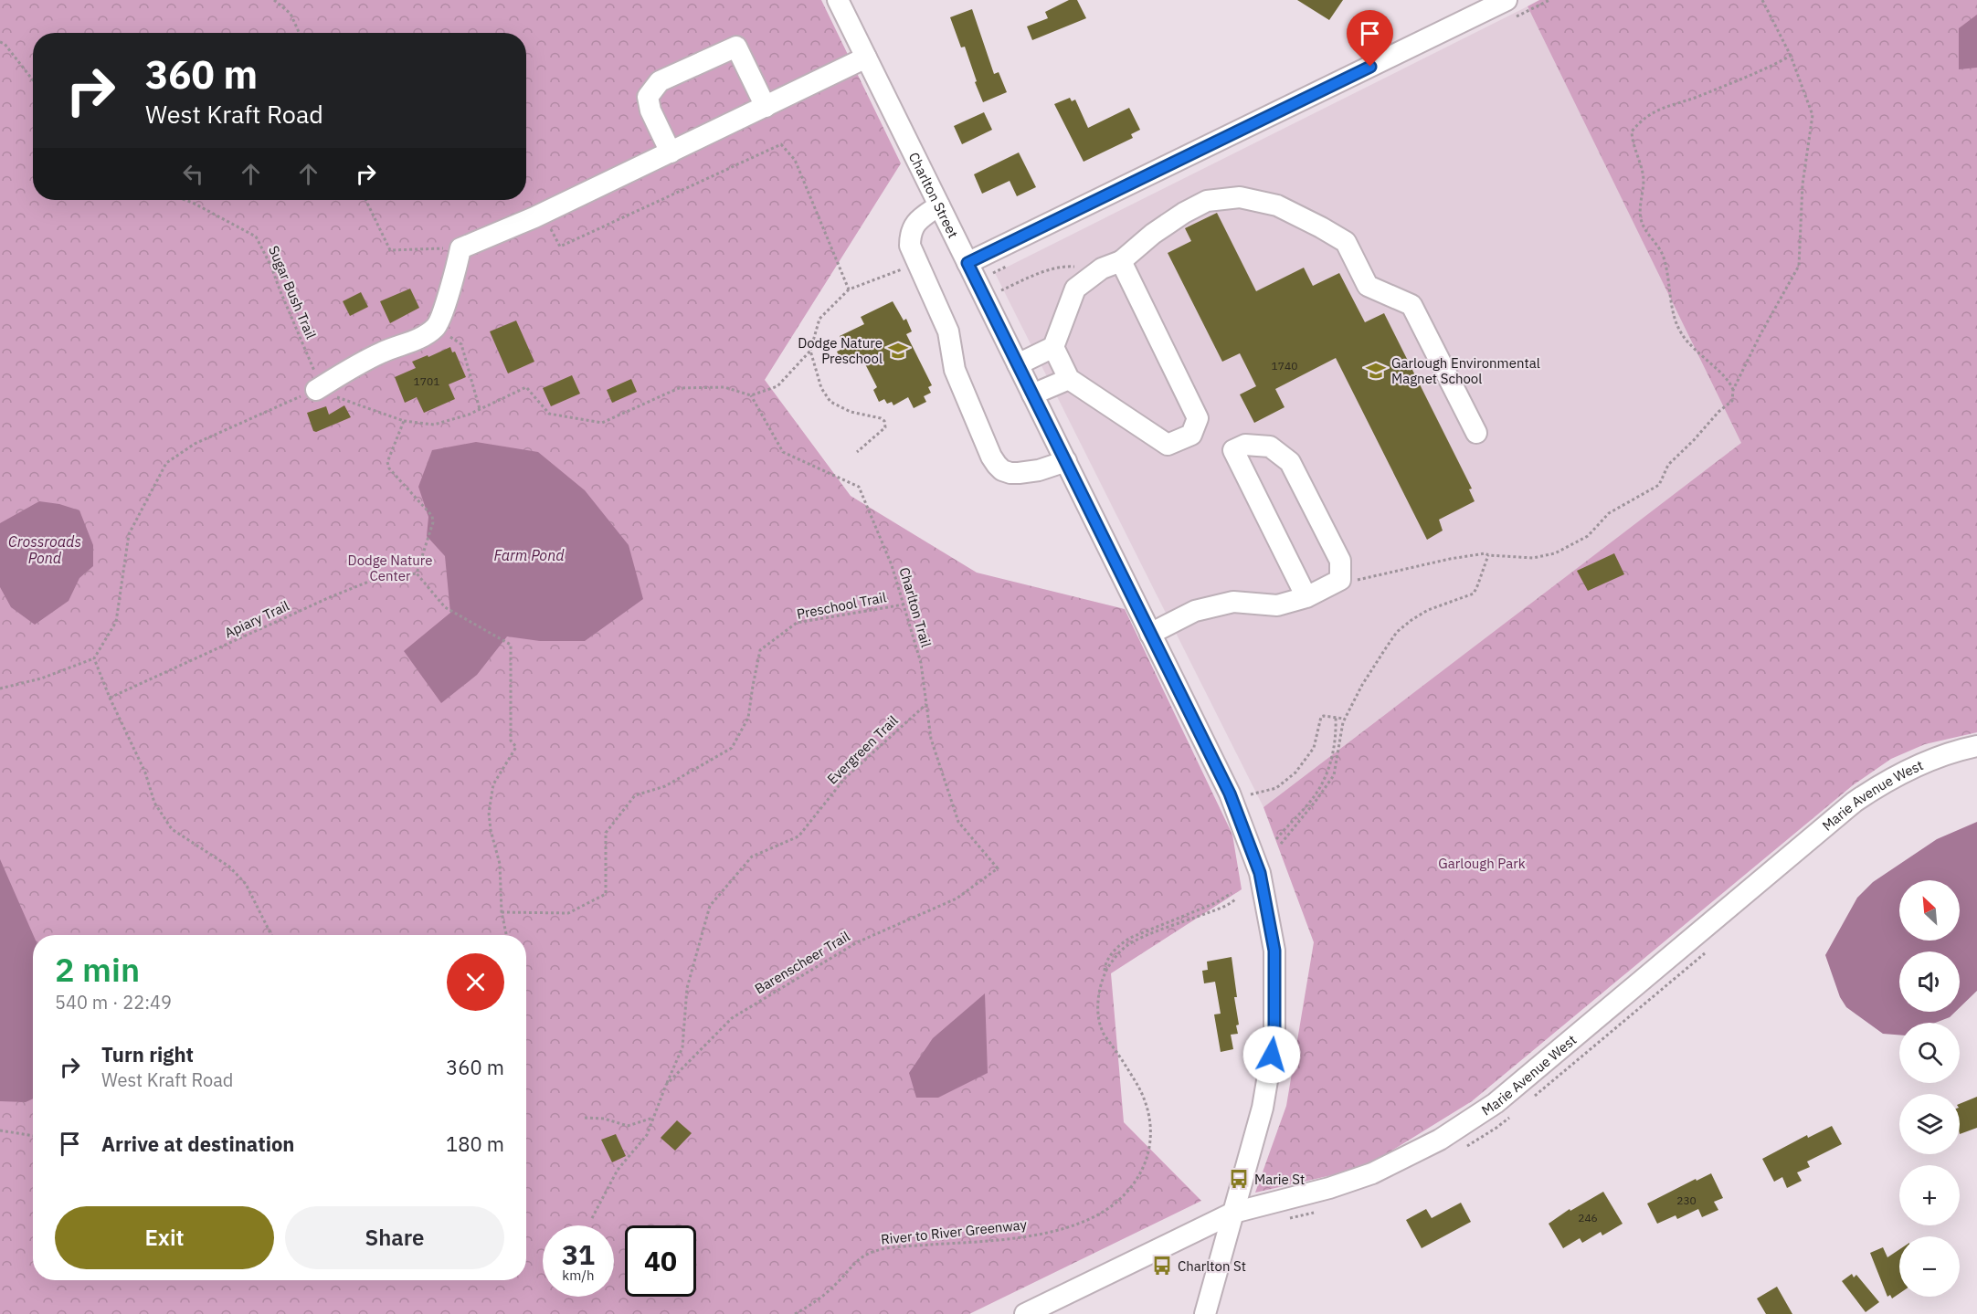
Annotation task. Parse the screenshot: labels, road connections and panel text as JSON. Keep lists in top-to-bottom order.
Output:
{
  "streets": {
    "street": ["Charlton Street", "Marie Avenue West"],
    "path": [
      "Sugar Bush Trail",
      "Preschool Trail",
      "Charlton Trail",
      "Apiary Trail",
      "Evergreen Trail",
      "Barenscheer Trail",
      "River to River Greenway"
    ]
  },
  "crossings": [
    ["Charlton Street", "Marie Avenue West"],
    ["Preschool Trail", "Charlton Trail"],
    ["Charlton Trail", "Evergreen Trail"],
    ["Charlton Trail", "Barenscheer Trail"],
    ["Evergreen Trail", "Barenscheer Trail"]
  ],
  "water": ["Crossroads Pond", "Farm Pond"],
  "parks": ["Dodge Nature Center", "Garlough Park"],
  "places": {
    "school or university": ["Dodge Nature Preschool", "Garlough Environmental Magnet School"],
    "bus stop": ["Marie St", "Charlton St"]
  },
  "house_numbers": [
    "1740",
    "1701",
    "230",
    "246"
  ],
  "north": "top left",
  "page": {
    "turn": ["360 m", "West Kraft Road"],
    "map_buttons": ["+", "−"],
    "heading": ["2 min", "540 m · 22:49"],
    "list": [
      {
        "name": "Turn right",
        "note": "West Kraft Road",
        "value": "360 m"
      },
      {
        "name": "Arrive at destination",
        "value": "180 m"
      }
    ],
    "buttons": ["Exit", "Share"],
    "speed": "31 km/h",
    "limit": "40"
  }
}
